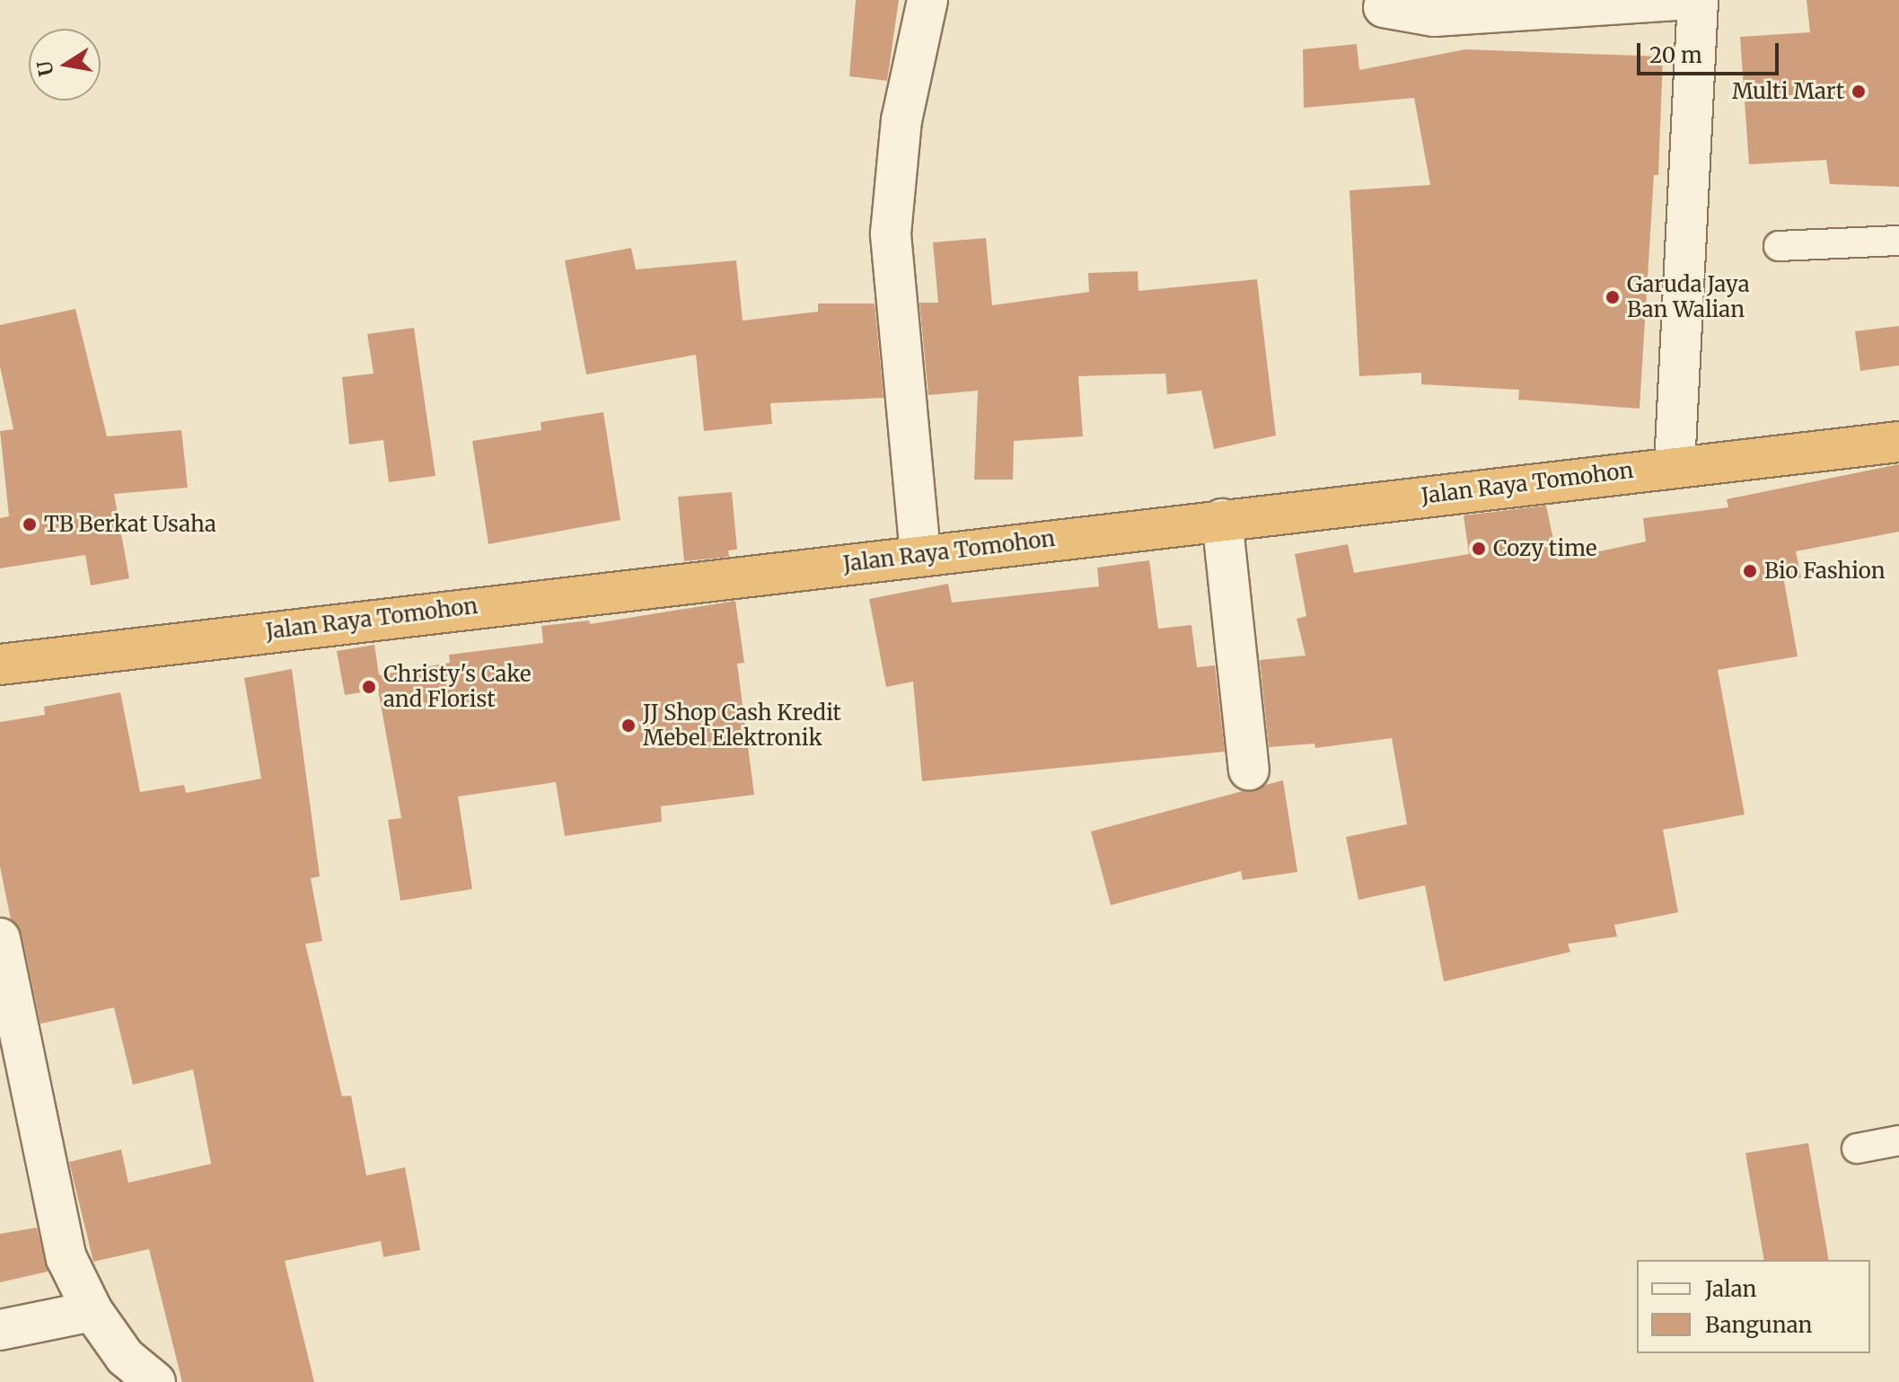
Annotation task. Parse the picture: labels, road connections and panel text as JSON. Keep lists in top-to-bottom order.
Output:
{
  "streets": {
    "highway": ["Jalan Raya Tomohon"]
  },
  "places": [
    "Multi Mart",
    "Garuda Jaya Ban Walian",
    "TB Berkat Usaha",
    "Cozy time",
    "Bio Fashion",
    "Christy's Cake and Florist",
    "JJ Shop Cash Kredit Mebel Elektronik"
  ],
  "legend": ["Jalan", "Bangunan"],
  "scale_bar": "20 m",
  "north": "left"
}
